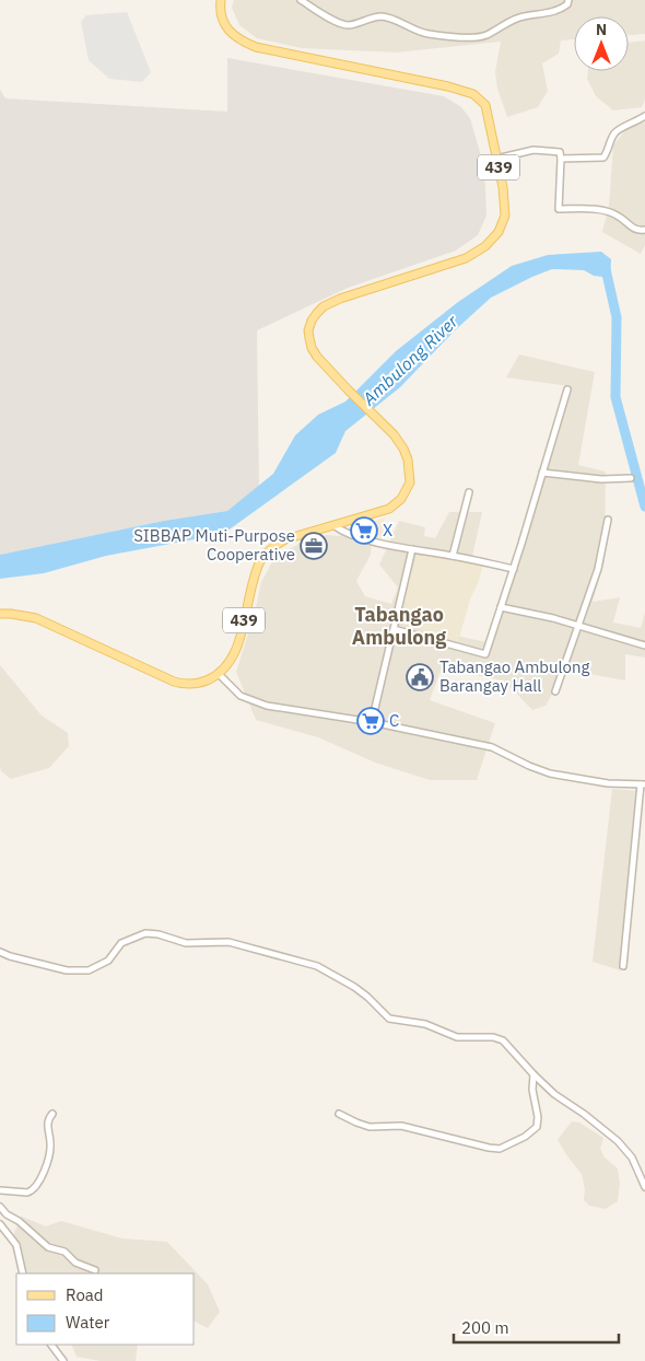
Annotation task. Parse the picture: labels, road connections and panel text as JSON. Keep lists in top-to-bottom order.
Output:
{
  "streets": {
    "main road": ["439"]
  },
  "districts": ["Tabangao Ambulong"],
  "water": ["Ambulong River"],
  "places": {
    "supermarket": ["X", "C"],
    "office": ["SIBBAP Muti-Purpose Cooperative"],
    "public building": ["Tabangao Ambulong Barangay Hall"]
  },
  "legend": ["Road", "Water"],
  "scale_bar": "200 m",
  "north": "top"
}
